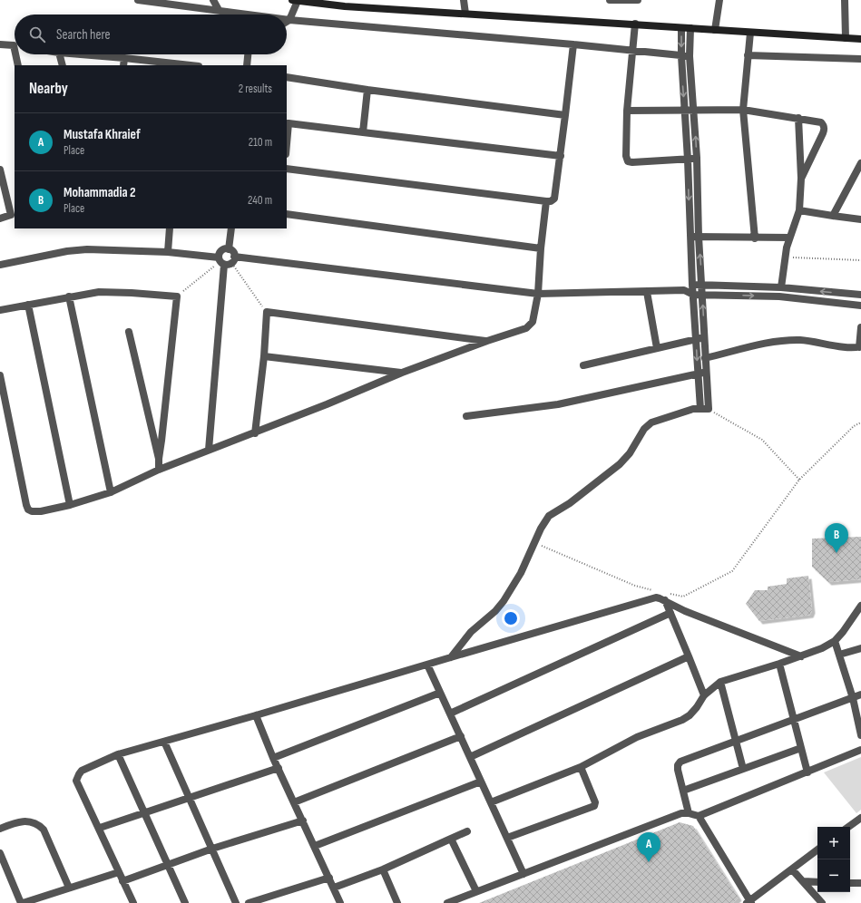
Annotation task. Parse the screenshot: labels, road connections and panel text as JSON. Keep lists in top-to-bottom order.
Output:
{
  "page": {
    "search": "Search here",
    "heading": ["Nearby", "2 results"],
    "list": [
      {
        "mark": "A",
        "name": "Mustafa Khraief",
        "note": "Place",
        "value": "210 m"
      },
      {
        "mark": "B",
        "name": "Mohammadia 2",
        "note": "Place",
        "value": "240 m"
      }
    ],
    "pins": ["B", "A"],
    "map_buttons": ["+", "−"]
  }
}
